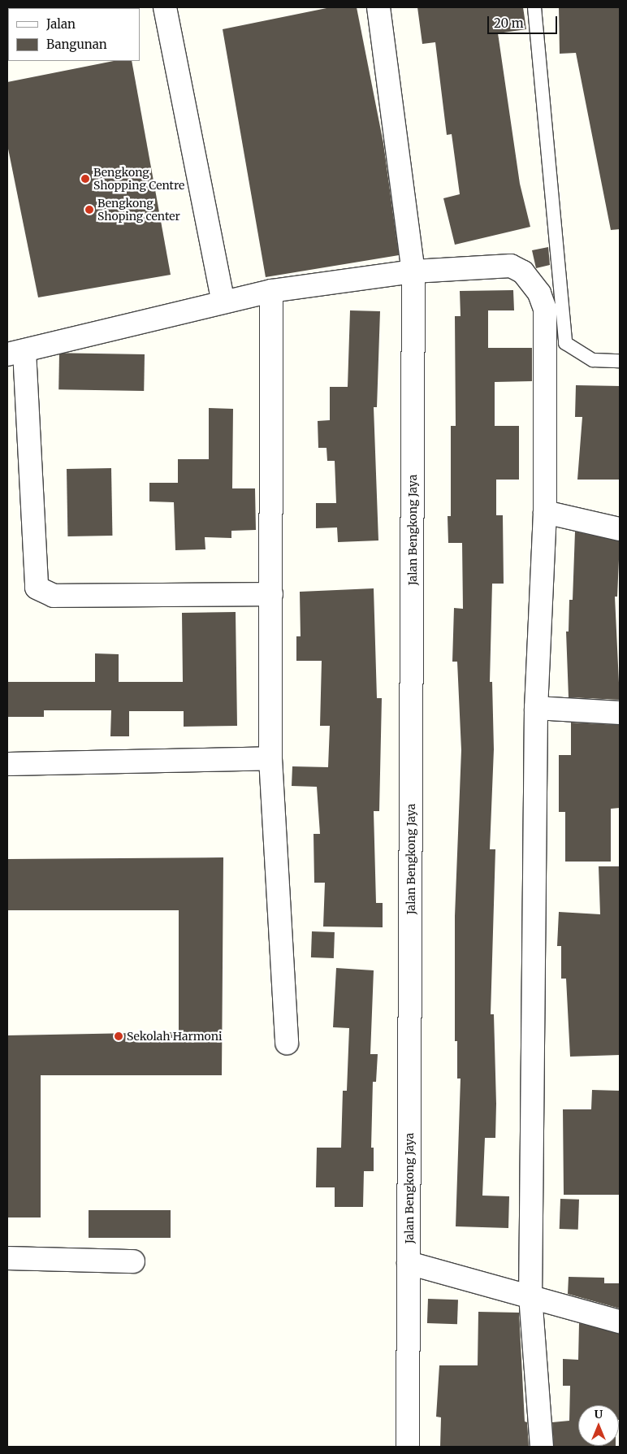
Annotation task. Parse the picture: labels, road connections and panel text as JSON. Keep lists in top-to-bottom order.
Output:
{
  "streets": {
    "street": ["Jalan Bengkong Jaya"]
  },
  "places": ["Bengkong Shopping Centre", "Bengkong Shoping center", "Sekolah Harmoni"],
  "legend": ["Jalan", "Bangunan"],
  "scale_bar": "20 m",
  "north": "top"
}
